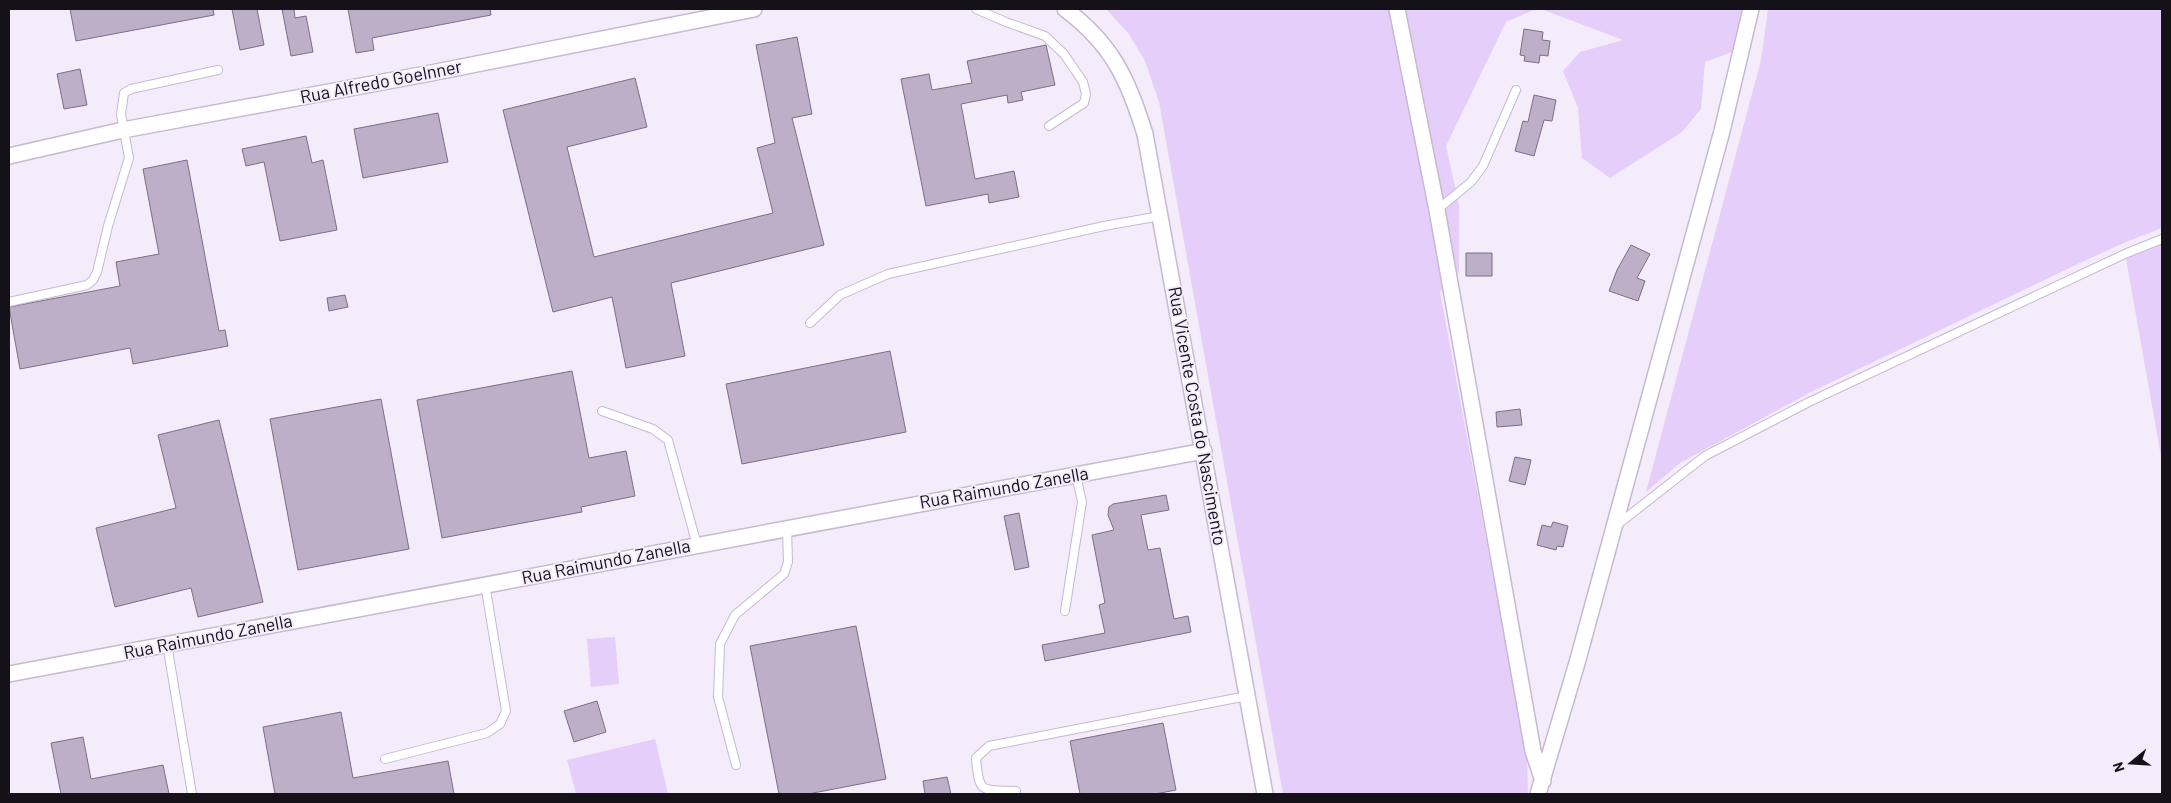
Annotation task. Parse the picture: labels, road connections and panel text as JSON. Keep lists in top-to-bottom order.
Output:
{
  "streets": {
    "street": ["Rua Alfredo Goelnner", "Rua Vicente Costa do Nascimento", "Rua Raimundo Zanella"]
  },
  "crossings": [
    ["Rua Vicente Costa do Nascimento", "Rua Raimundo Zanella"]
  ],
  "north": "left"
}
